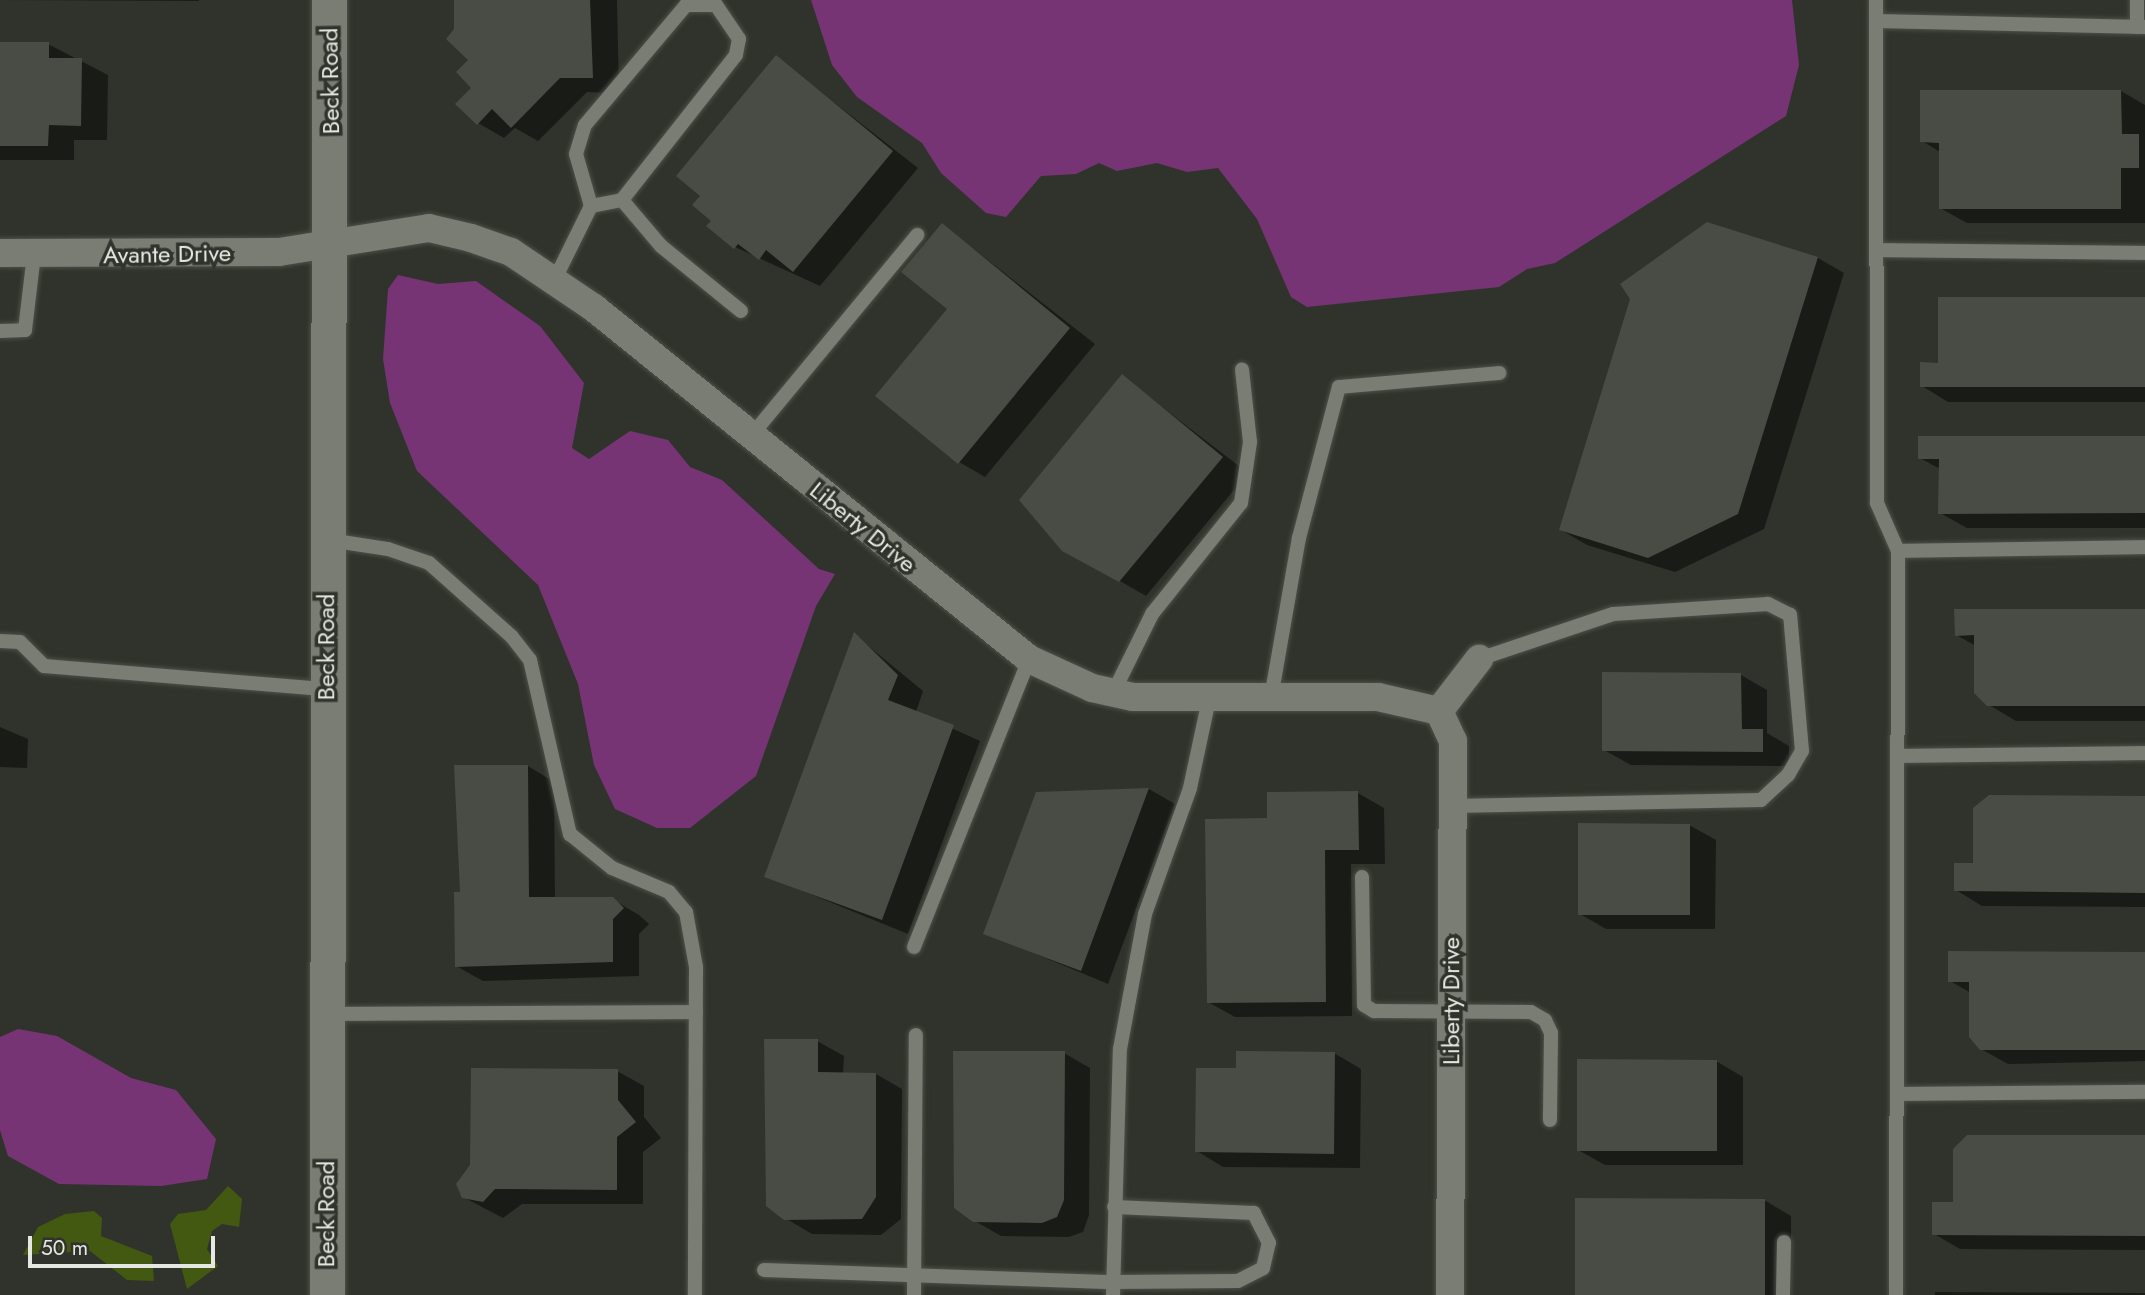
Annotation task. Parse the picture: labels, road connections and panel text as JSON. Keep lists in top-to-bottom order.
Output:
{
  "streets": {
    "street": ["Beck Road", "Avante Drive", "Liberty Drive"]
  },
  "crossings": [
    ["Beck Road", "Avante Drive"],
    ["Beck Road", "Liberty Drive"],
    ["Avante Drive", "Liberty Drive"]
  ],
  "scale_bar": "50 m"
}
